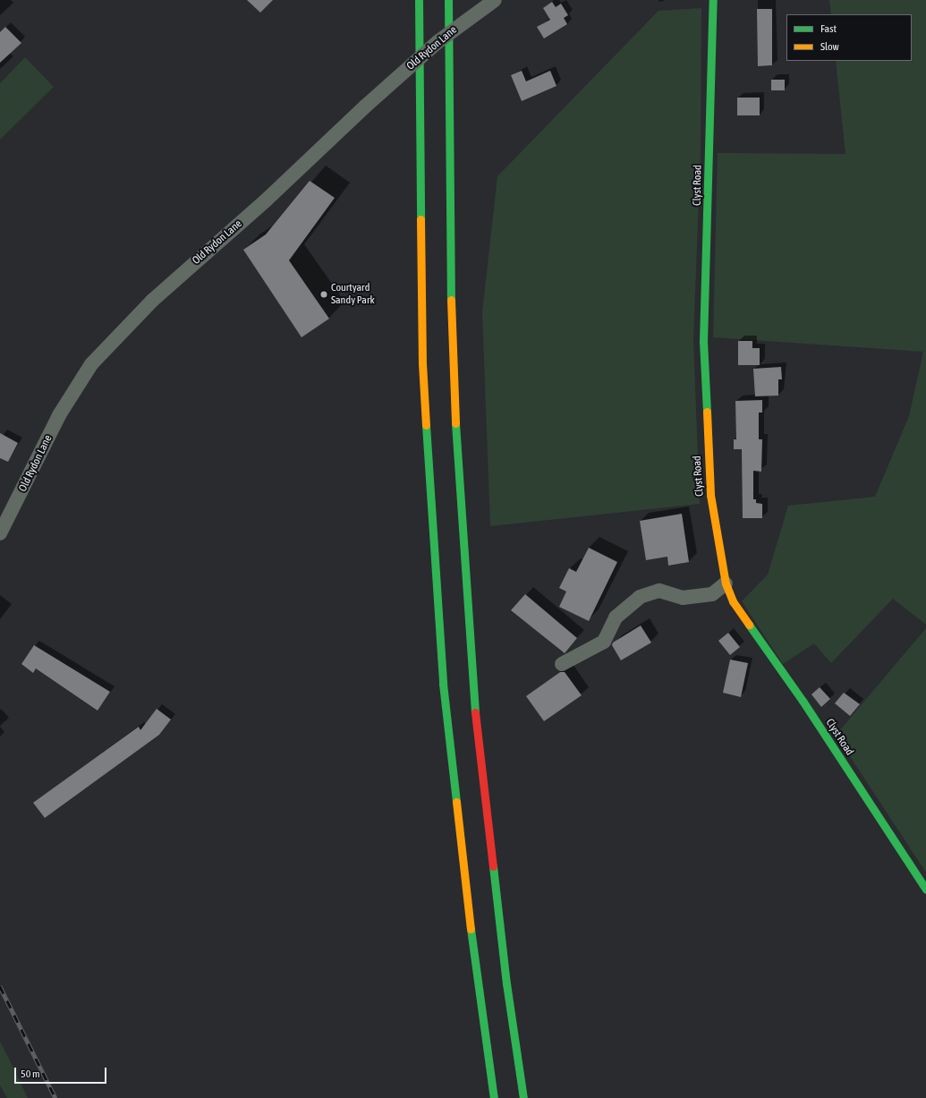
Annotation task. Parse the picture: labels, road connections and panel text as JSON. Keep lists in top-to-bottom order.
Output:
{
  "streets": {
    "main road": ["Clyst Road"],
    "street": ["Old Rydon Lane"]
  },
  "places": ["Courtyard Sandy Park"],
  "legend": ["Fast", "Slow"],
  "scale_bar": "50 m"
}
